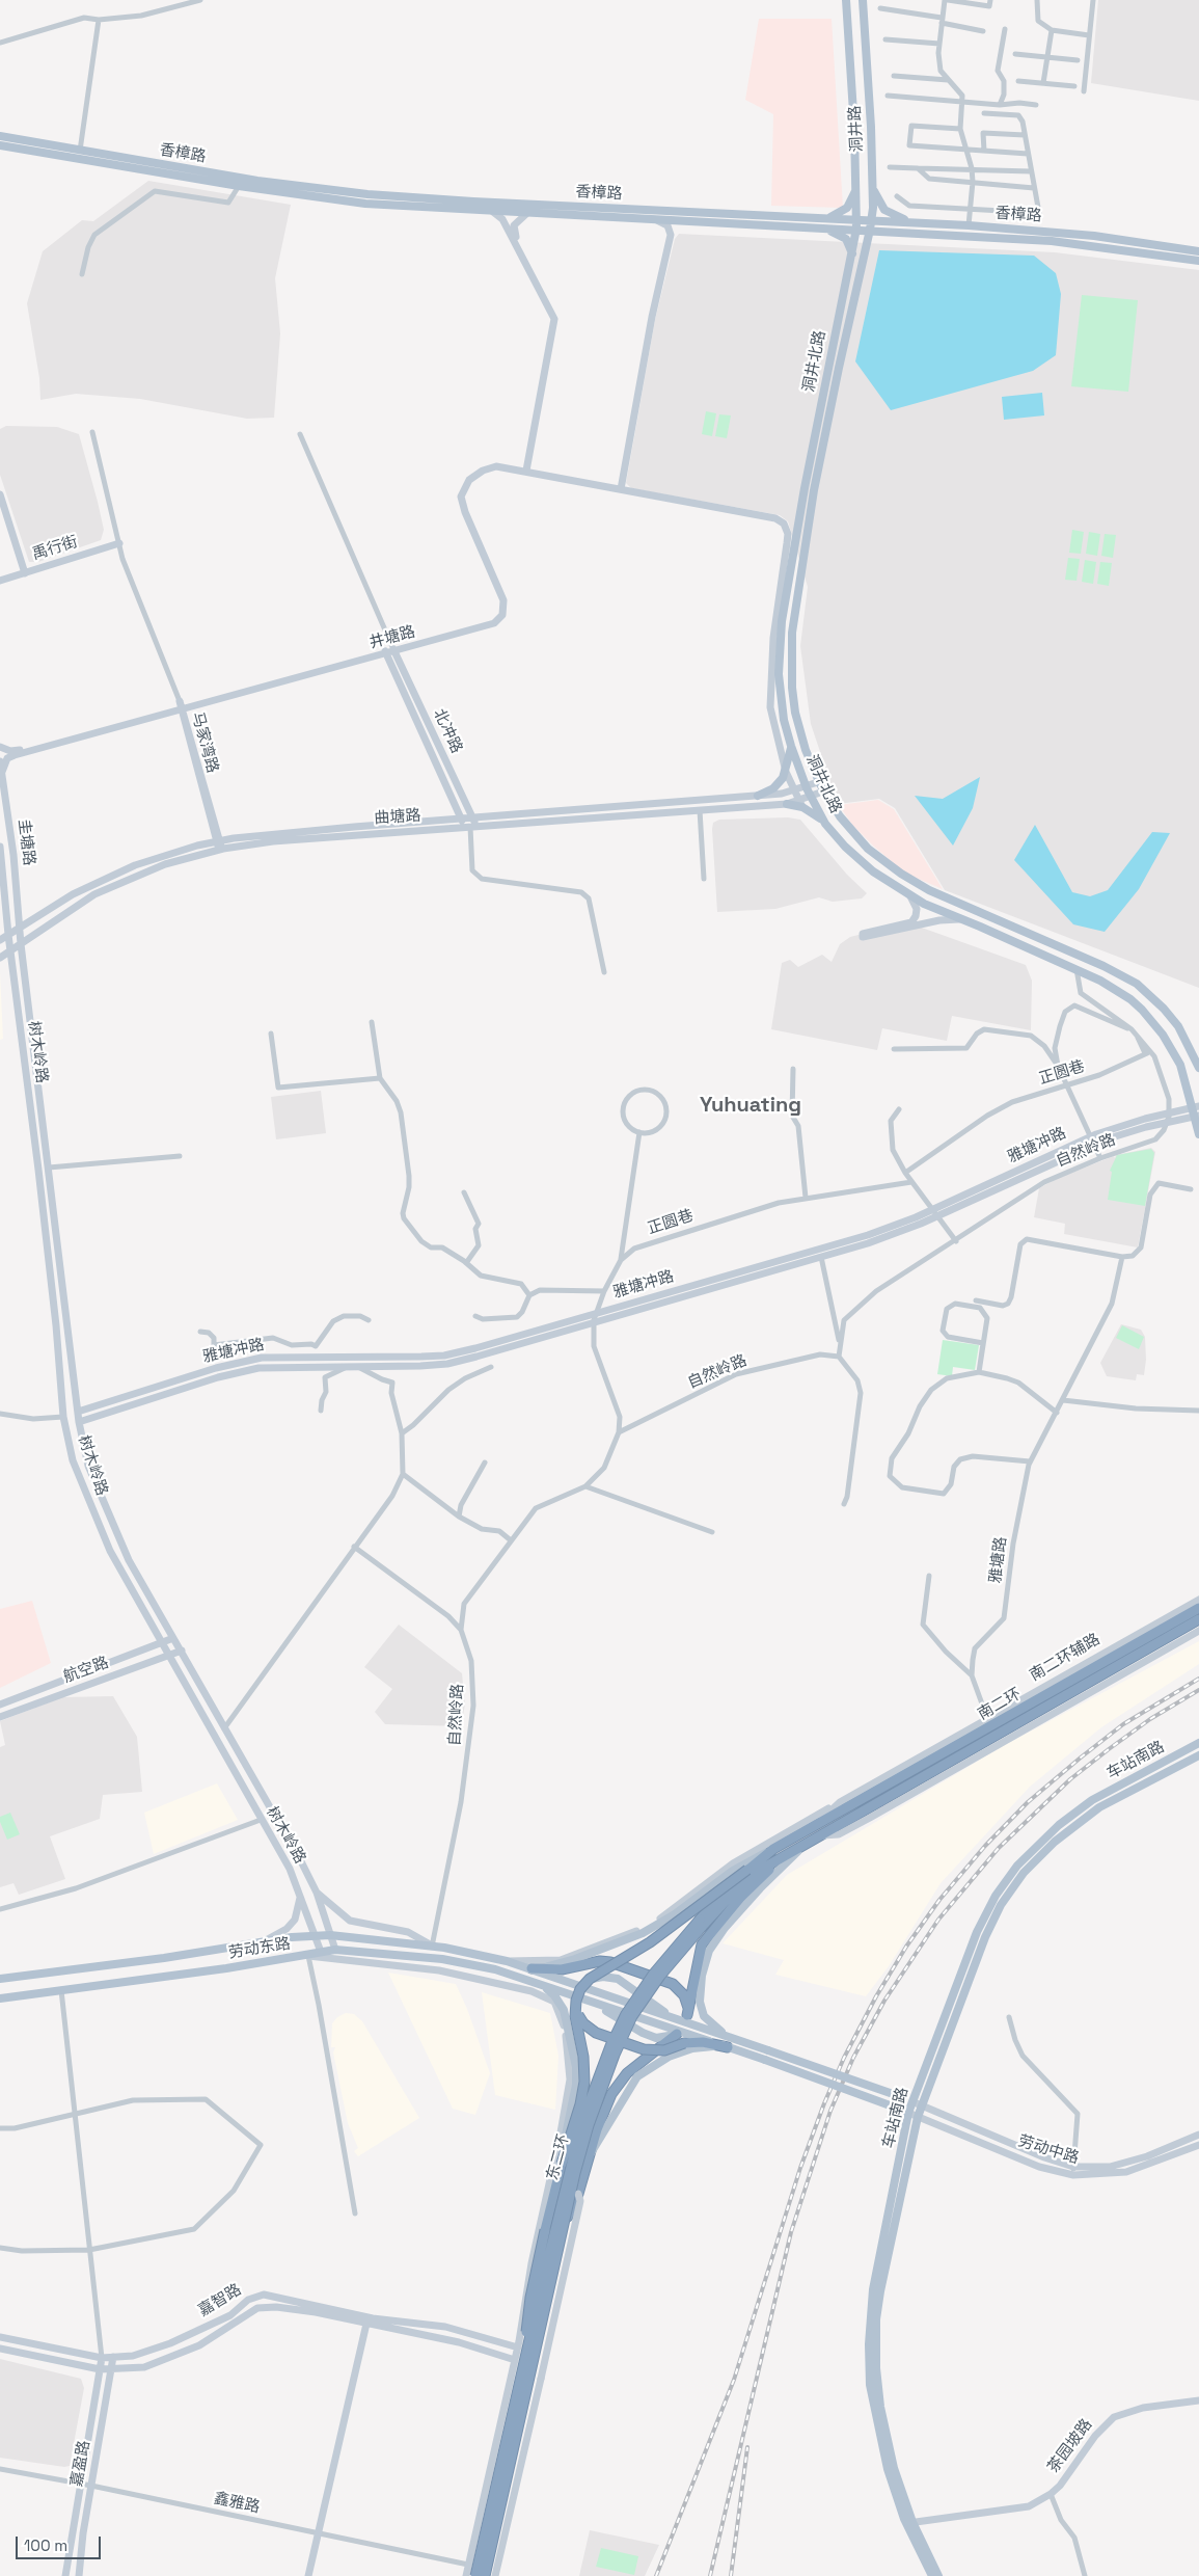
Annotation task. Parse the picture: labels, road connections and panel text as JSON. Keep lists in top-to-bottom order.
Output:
{
  "streets": {
    "highway": ["南二环", "东二环"],
    "main road": [
      "洞井路",
      "香樟路",
      "洞井北路",
      "车站南路",
      "劳动东路",
      "劳动中路"
    ],
    "street": [
      "禹行街",
      "井塘路",
      "北冲路",
      "马家湾路",
      "曲塘路",
      "圭塘路",
      "树木岭路",
      "正圆巷",
      "雅塘冲路",
      "自然岭路",
      "雅塘路",
      "南二环辅路",
      "航空路",
      "嘉智路",
      "茶园坡路",
      "嘉盈路",
      "鑫雅路"
    ]
  },
  "crossings": [
    ["洞井路", "香樟路"],
    ["洞井路", "洞井北路"],
    ["洞井北路", "曲塘路"],
    ["洞井北路", "雅塘冲路"],
    ["洞井北路", "自然岭路"],
    ["井塘路", "北冲路"],
    ["井塘路", "马家湾路"],
    ["井塘路", "圭塘路"],
    ["北冲路", "曲塘路"],
    ["马家湾路", "曲塘路"],
    ["曲塘路", "圭塘路"],
    ["曲塘路", "树木岭路"],
    ["圭塘路", "树木岭路"],
    ["树木岭路", "雅塘冲路"],
    ["树木岭路", "航空路"],
    ["树木岭路", "劳动东路"],
    ["正圆巷", "雅塘冲路"],
    ["正圆巷", "自然岭路"],
    ["雅塘冲路", "自然岭路"],
    ["自然岭路", "劳动东路"],
    ["雅塘路", "南二环辅路"],
    ["南二环辅路", "南二环"],
    ["南二环辅路", "东二环"],
    ["南二环", "东二环"],
    ["车站南路", "劳动中路"],
    ["车站南路", "茶园坡路"],
    ["劳动东路", "劳动中路"],
    ["嘉智路", "嘉盈路"],
    ["嘉盈路", "鑫雅路"]
  ],
  "districts": ["Yuhuating"],
  "scale_bar": "100 m"
}
